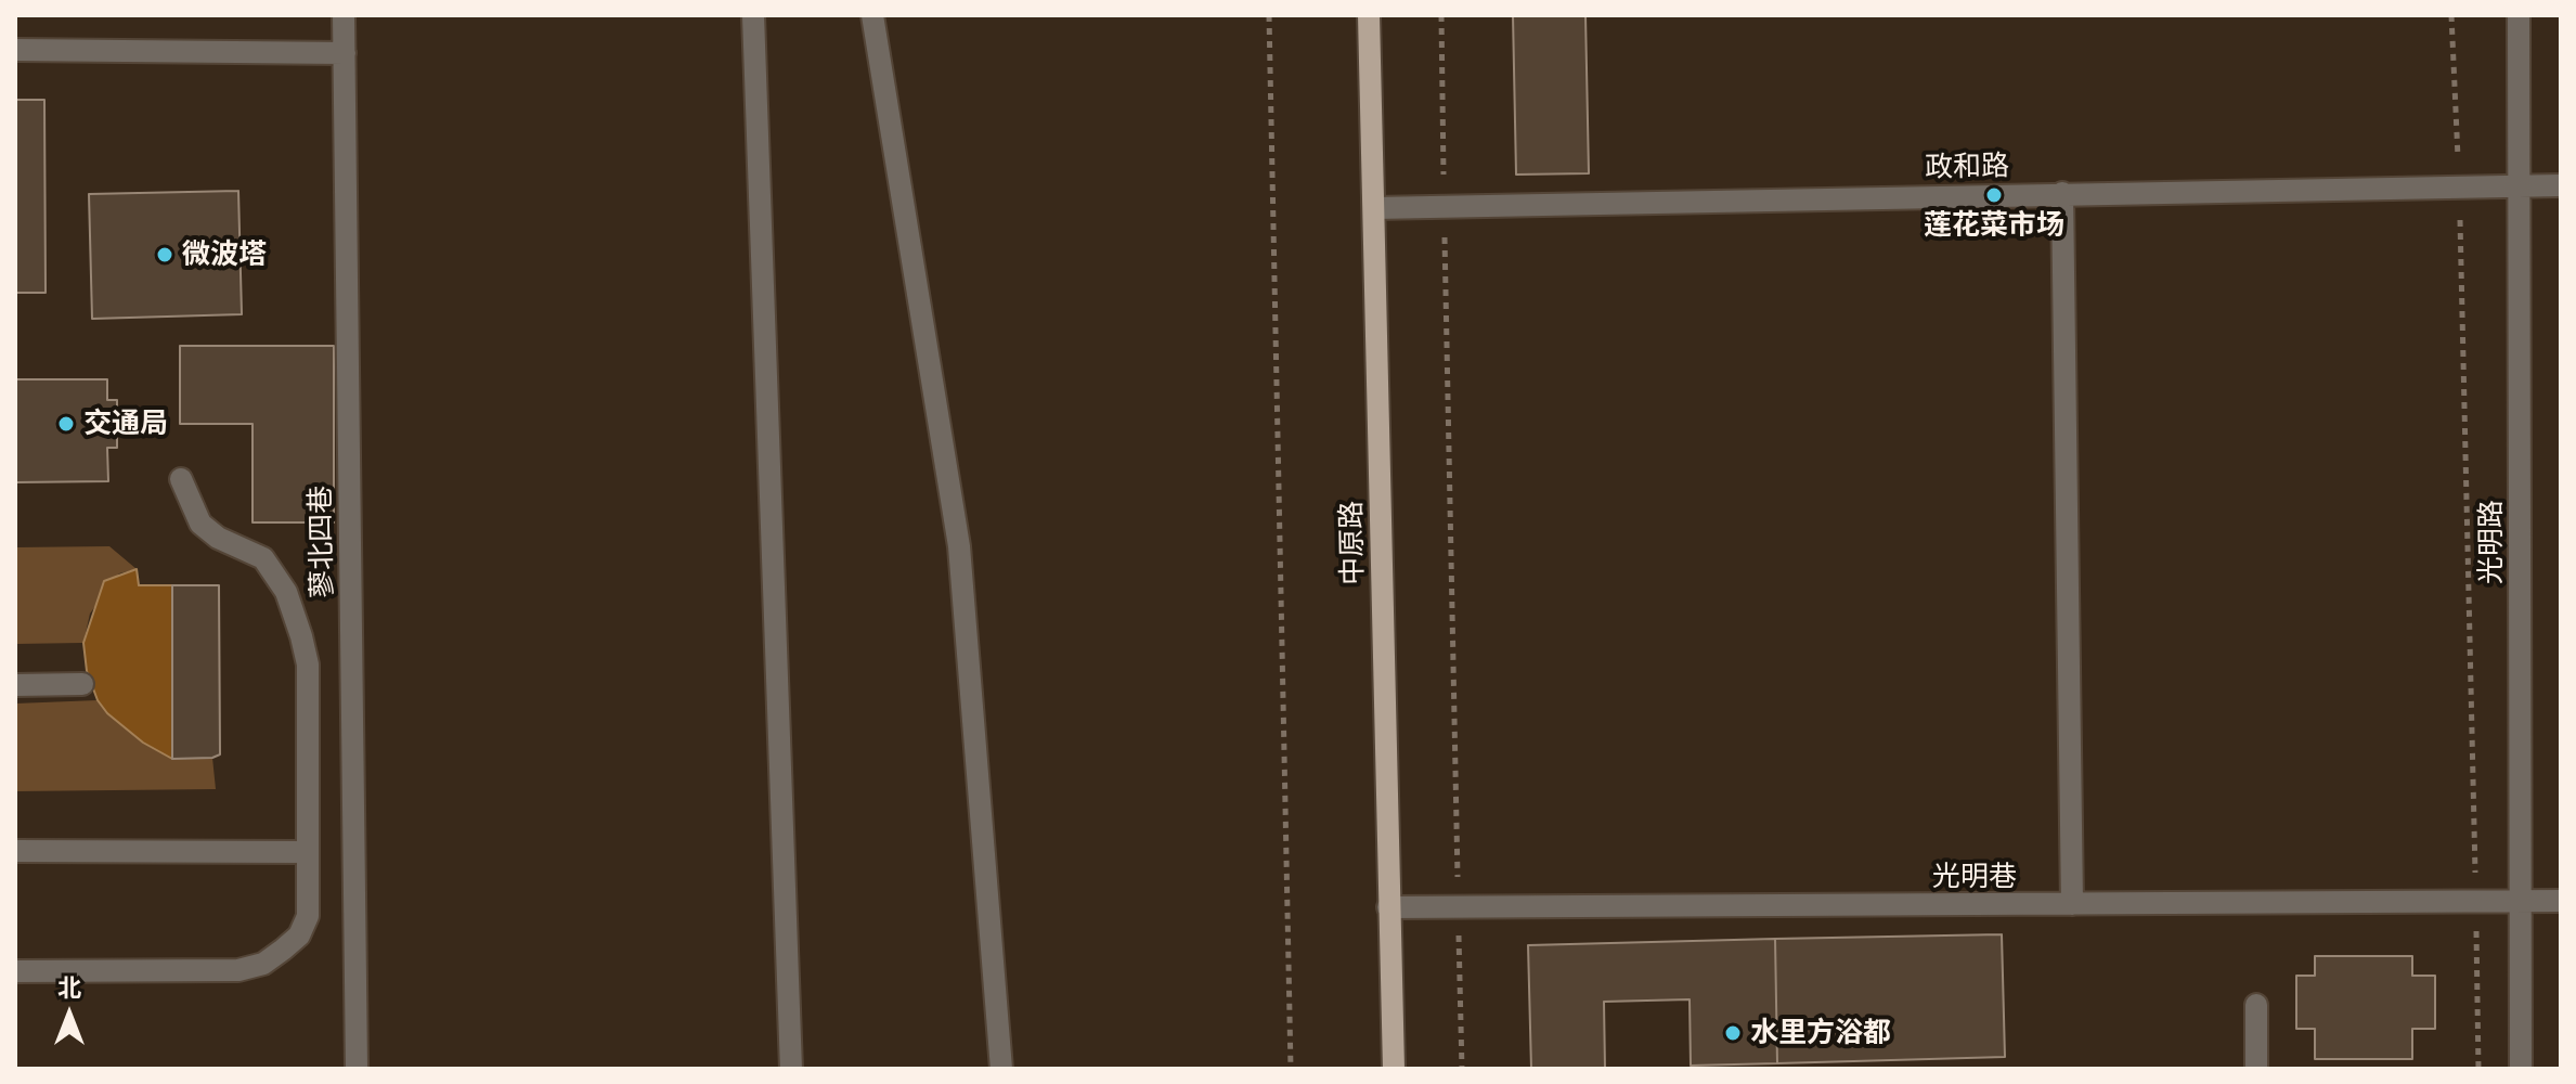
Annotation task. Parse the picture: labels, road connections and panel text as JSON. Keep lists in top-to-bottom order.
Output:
{
  "streets": {
    "main road": ["中原路"],
    "street": [
      "政和路",
      "蓼北四巷",
      "光明路",
      "光明巷"
    ]
  },
  "crossings": [
    ["政和路", "光明路"],
    ["政和路", "中原路"],
    ["光明路", "光明巷"],
    ["中原路", "光明巷"]
  ],
  "places": [
    "莲花菜市场",
    "微波塔",
    "交通局",
    "水里方浴都"
  ],
  "north": "top"
}
